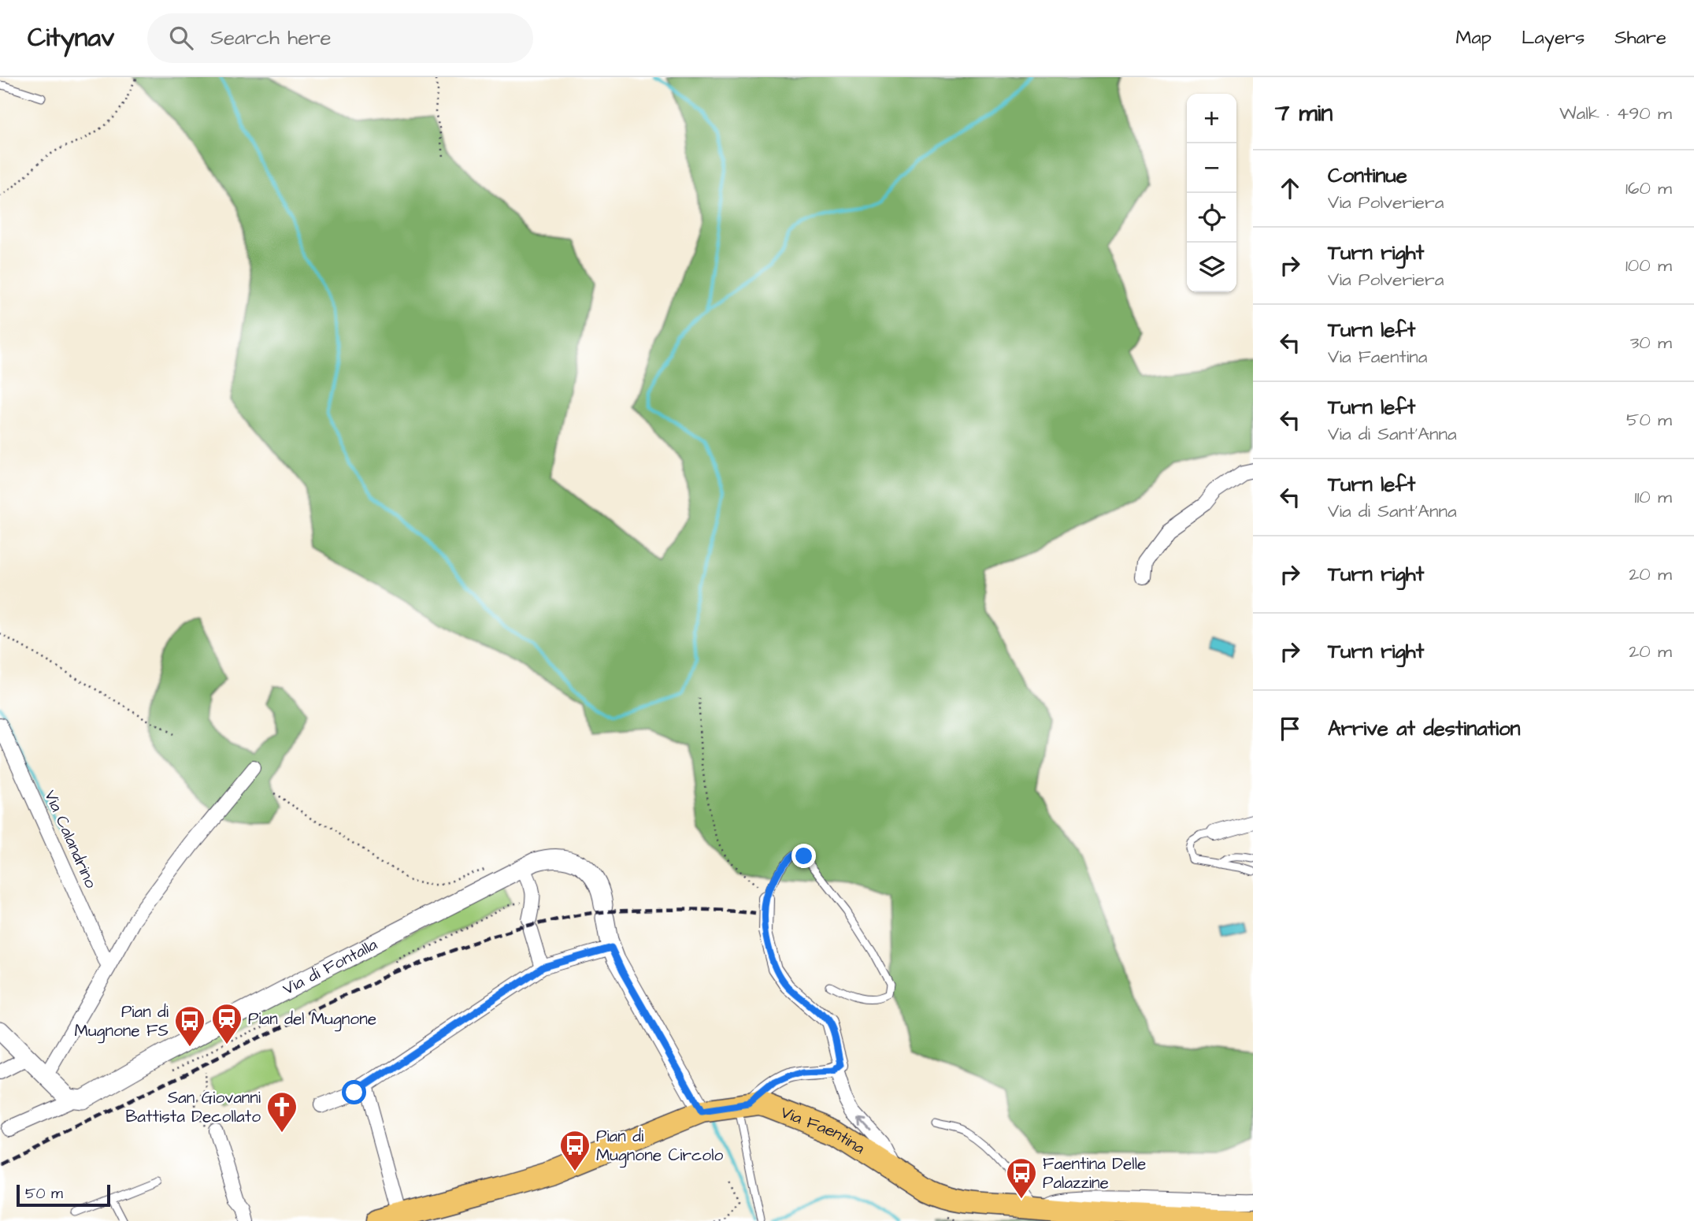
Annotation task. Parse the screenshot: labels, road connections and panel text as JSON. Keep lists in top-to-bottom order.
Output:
{
  "streets": {
    "main road": ["Via Faentina"],
    "street": ["Via Calandrino", "Via di Fontalla"]
  },
  "crossings": [
    ["Via di Fontalla", "Via Faentina"]
  ],
  "places": {
    "station": ["Pian del Mugnone"],
    "bus stop": ["Pian di Mugnone FS", "Pian di Mugnone Circolo", "Faentina Delle Palazzine"],
    "church": ["San Giovanni Battista Decollato"]
  },
  "scale_bar": "50 m",
  "page": {
    "header": "Citynav",
    "search": "Search here",
    "nav": ["Map", "Layers", "Share"],
    "heading": ["7 min", "Walk · 490 m"],
    "map_buttons": ["+", "−"],
    "list": [
      ["Continue", "Via Polveriera", "160 m"],
      ["Turn right", "Via Polveriera", "100 m"],
      ["Turn left", "Via Faentina", "30 m"],
      ["Turn left", "Via di Sant'Anna", "50 m"],
      ["Turn left", "Via di Sant'Anna", "110 m"],
      ["Turn right", "20 m"],
      ["Turn right", "20 m"],
      "Arrive at destination"
    ],
    "scale": "50 m"
  }
}
